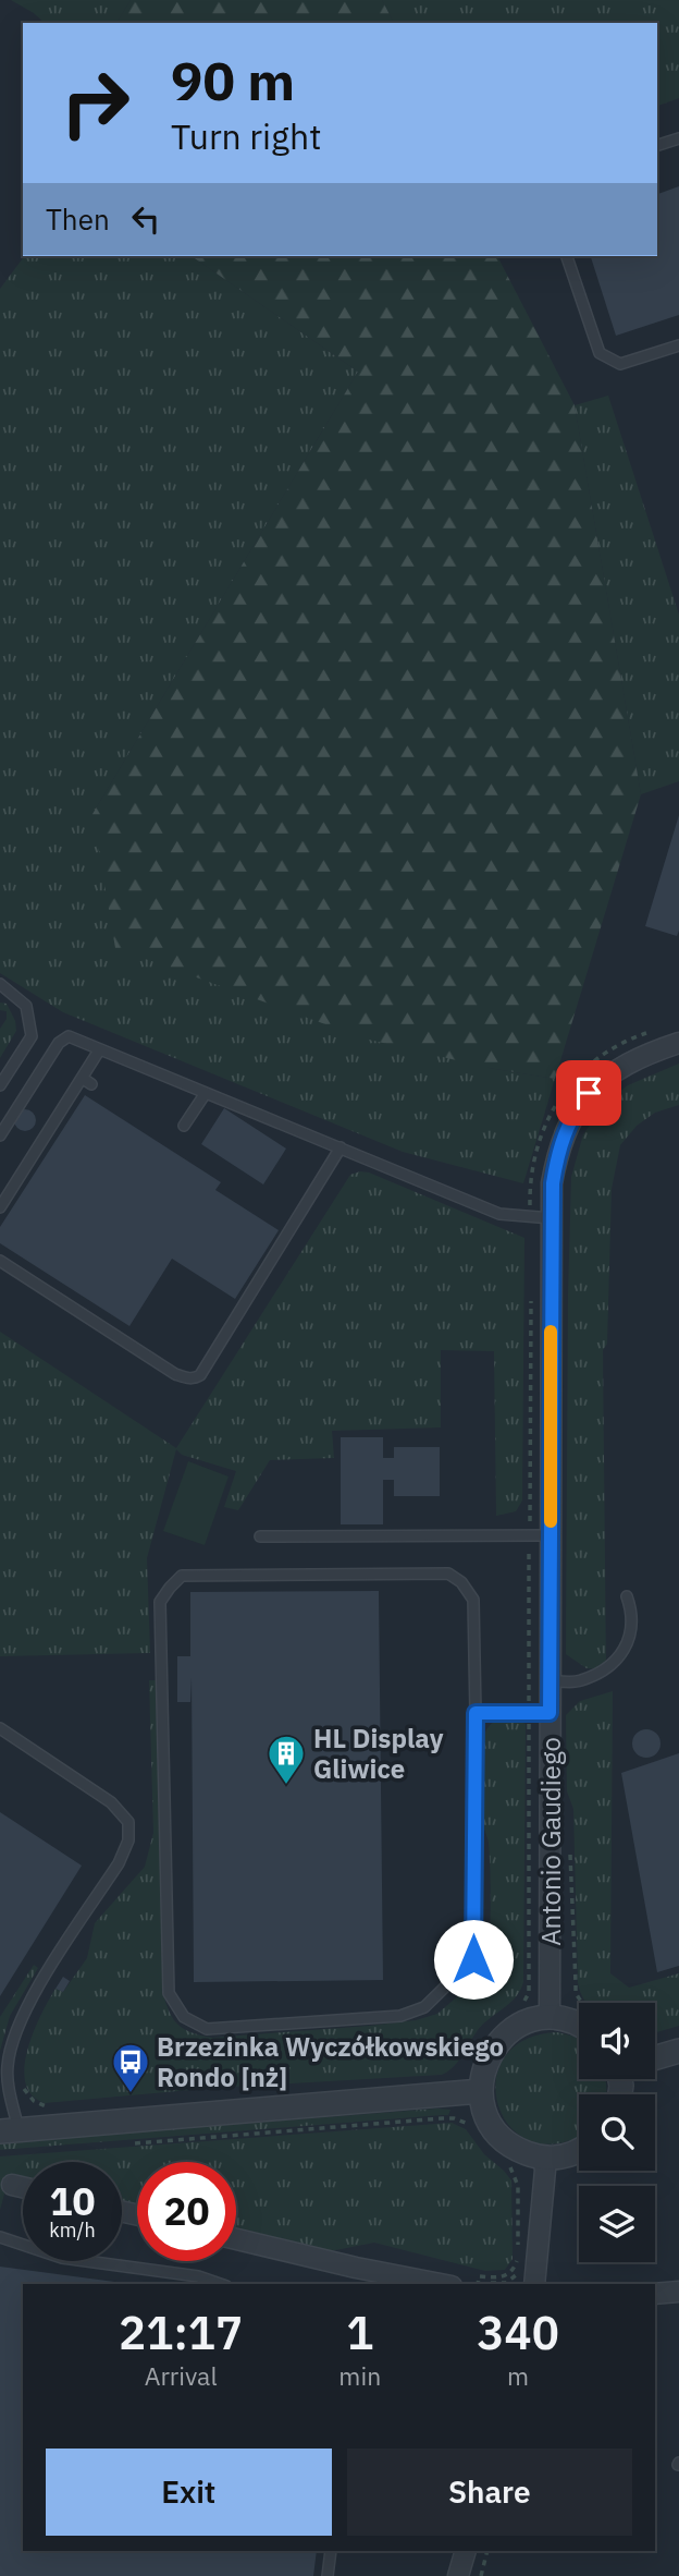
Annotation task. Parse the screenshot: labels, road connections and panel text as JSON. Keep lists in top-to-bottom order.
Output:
{
  "streets": {
    "street": ["Antonio Gaudiego"]
  },
  "places": {
    "building": ["HL Display Gliwice"],
    "bus stop": ["Brzezinka Wyczółkowskiego Rondo [nż]"]
  },
  "page": {
    "turn": ["90 m", "Turn right"],
    "then": "Then",
    "speed": "10 km/h",
    "limit": "20",
    "eta": [
      "21:17",
      "Arrival",
      "1",
      "min",
      "340",
      "m"
    ],
    "buttons": ["Exit", "Share"]
  }
}
